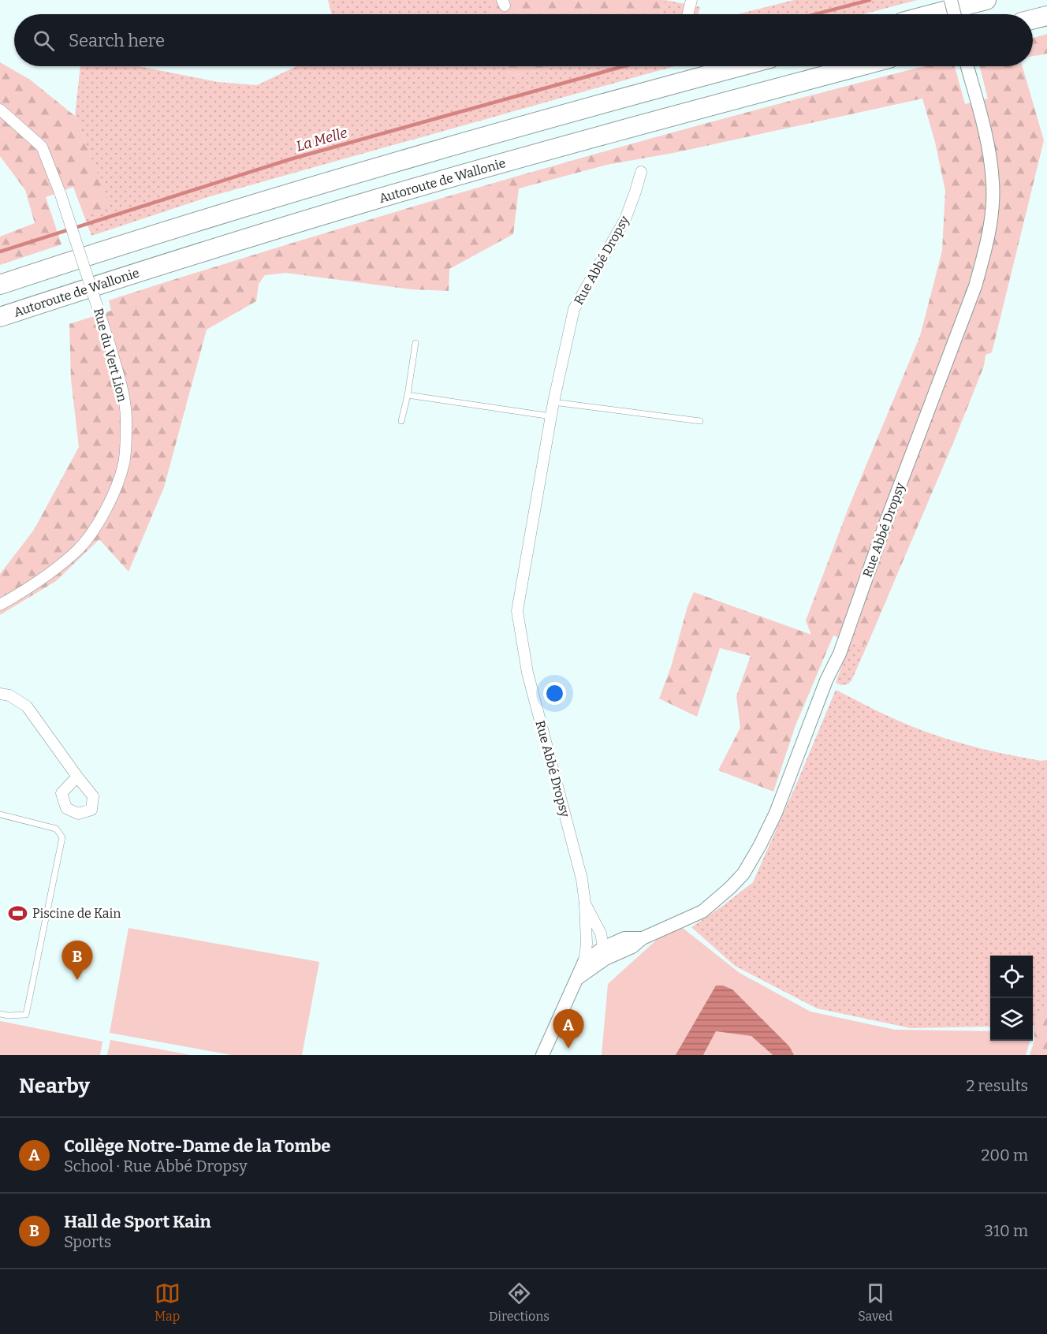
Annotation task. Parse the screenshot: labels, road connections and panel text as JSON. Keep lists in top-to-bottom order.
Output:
{
  "streets": {
    "highway": ["Autoroute de Wallonie"],
    "street": ["Rue Abbé Dropsy", "Rue du Vert Lion"]
  },
  "water": ["La Melle"],
  "places": {
    "sports": ["Piscine de Kain"]
  },
  "page": {
    "search": "Search here",
    "pins": ["B", "A"],
    "heading": ["Nearby", "2 results"],
    "list": [
      {
        "mark": "A",
        "name": "Collège Notre-Dame de la Tombe",
        "note": "School · Rue Abbé Dropsy",
        "value": "200 m"
      },
      {
        "mark": "B",
        "name": "Hall de Sport Kain",
        "note": "Sports",
        "value": "310 m"
      }
    ],
    "nav": ["Map", "Directions", "Saved"]
  }
}
